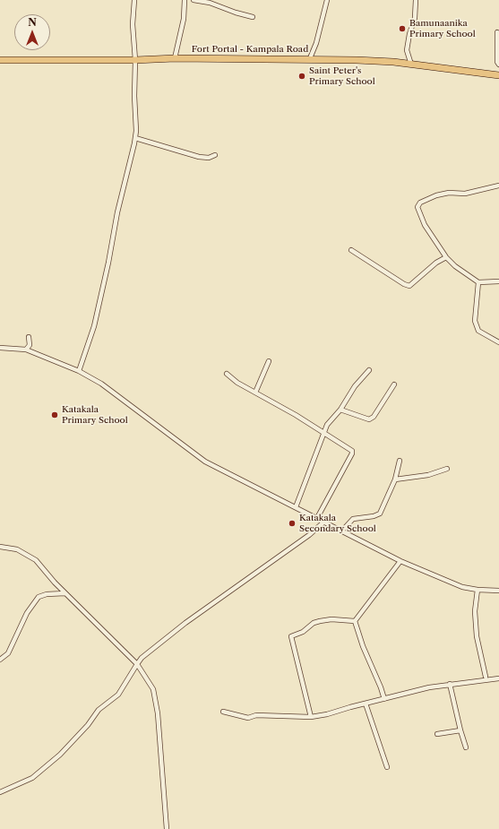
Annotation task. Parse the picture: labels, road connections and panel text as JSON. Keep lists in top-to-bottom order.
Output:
{
  "streets": {
    "main road": ["Fort Portal - Kampala Road"]
  },
  "places": [
    "Bamunaanika Primary School",
    "Saint Peter's Primary School",
    "Katakala Primary School",
    "Katakala Secondary School"
  ],
  "north": "top"
}
